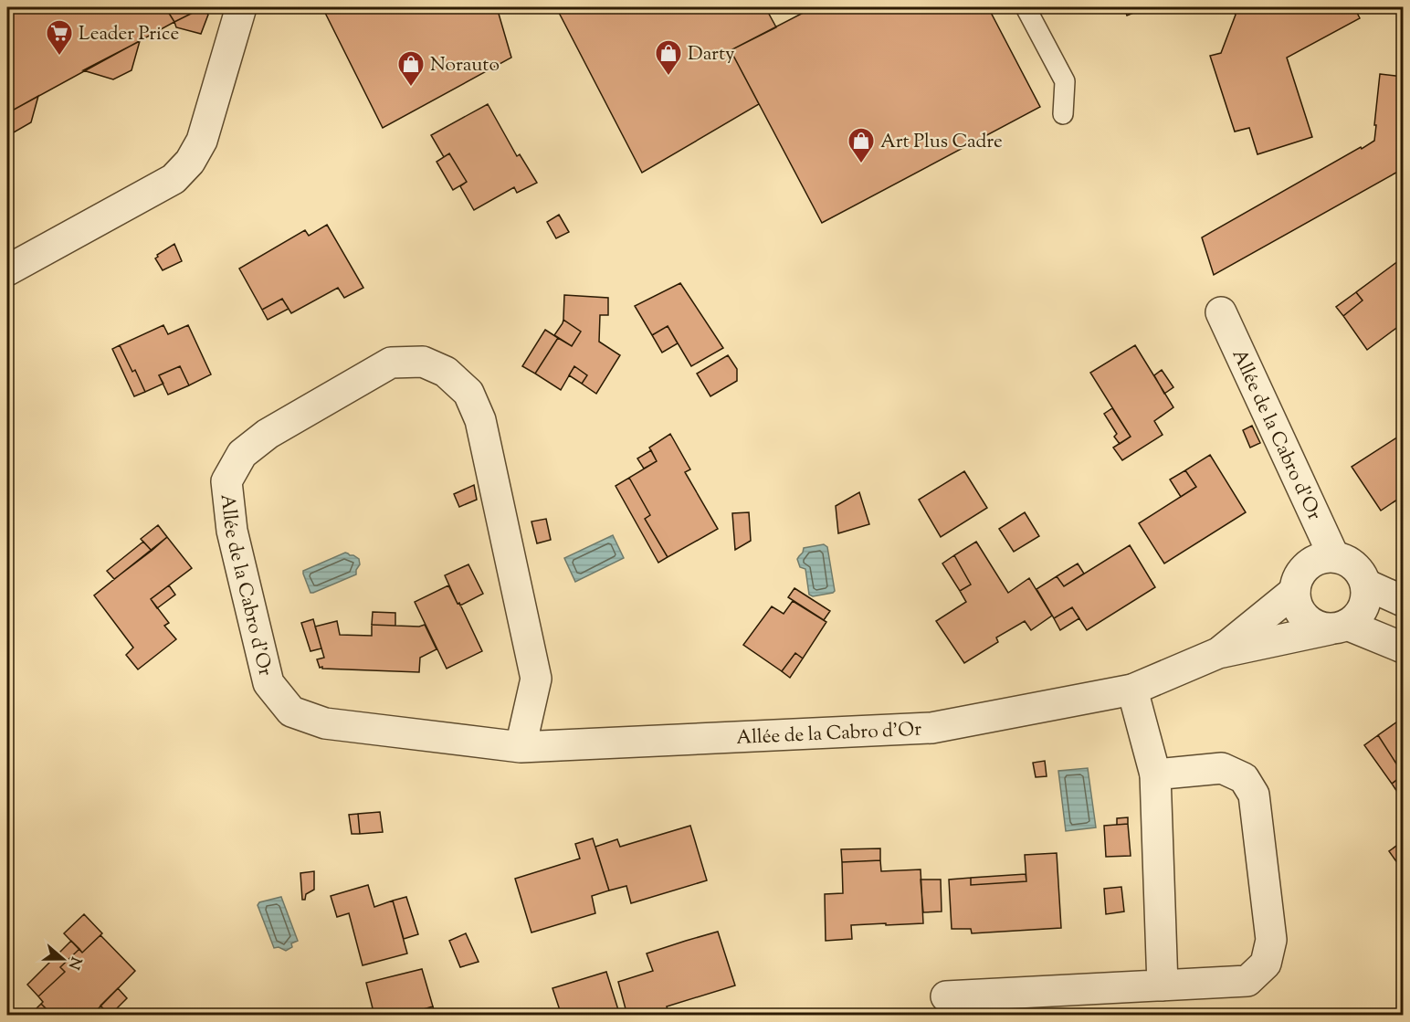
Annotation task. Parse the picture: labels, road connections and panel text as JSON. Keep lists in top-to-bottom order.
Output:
{
  "streets": {
    "street": ["Allée de la Cabro d'Or"]
  },
  "places": {
    "supermarket": ["Leader Price"],
    "shop": ["Darty", "Norauto", "Art Plus Cadre"]
  },
  "north": "right"
}
